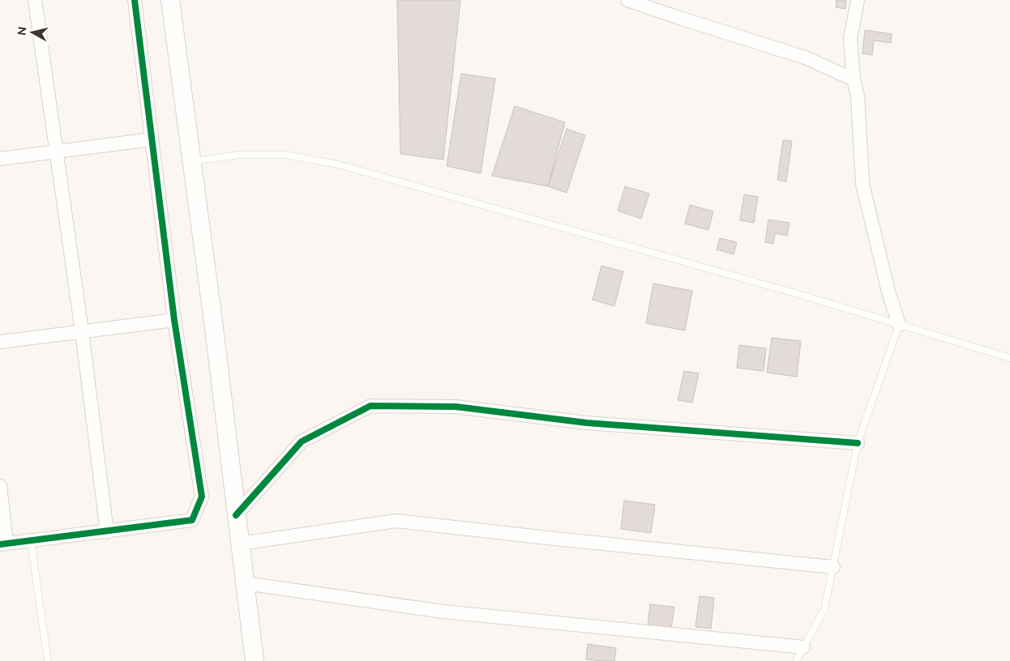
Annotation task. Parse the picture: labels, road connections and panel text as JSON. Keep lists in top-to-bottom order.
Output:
{
  "north": "left"
}
